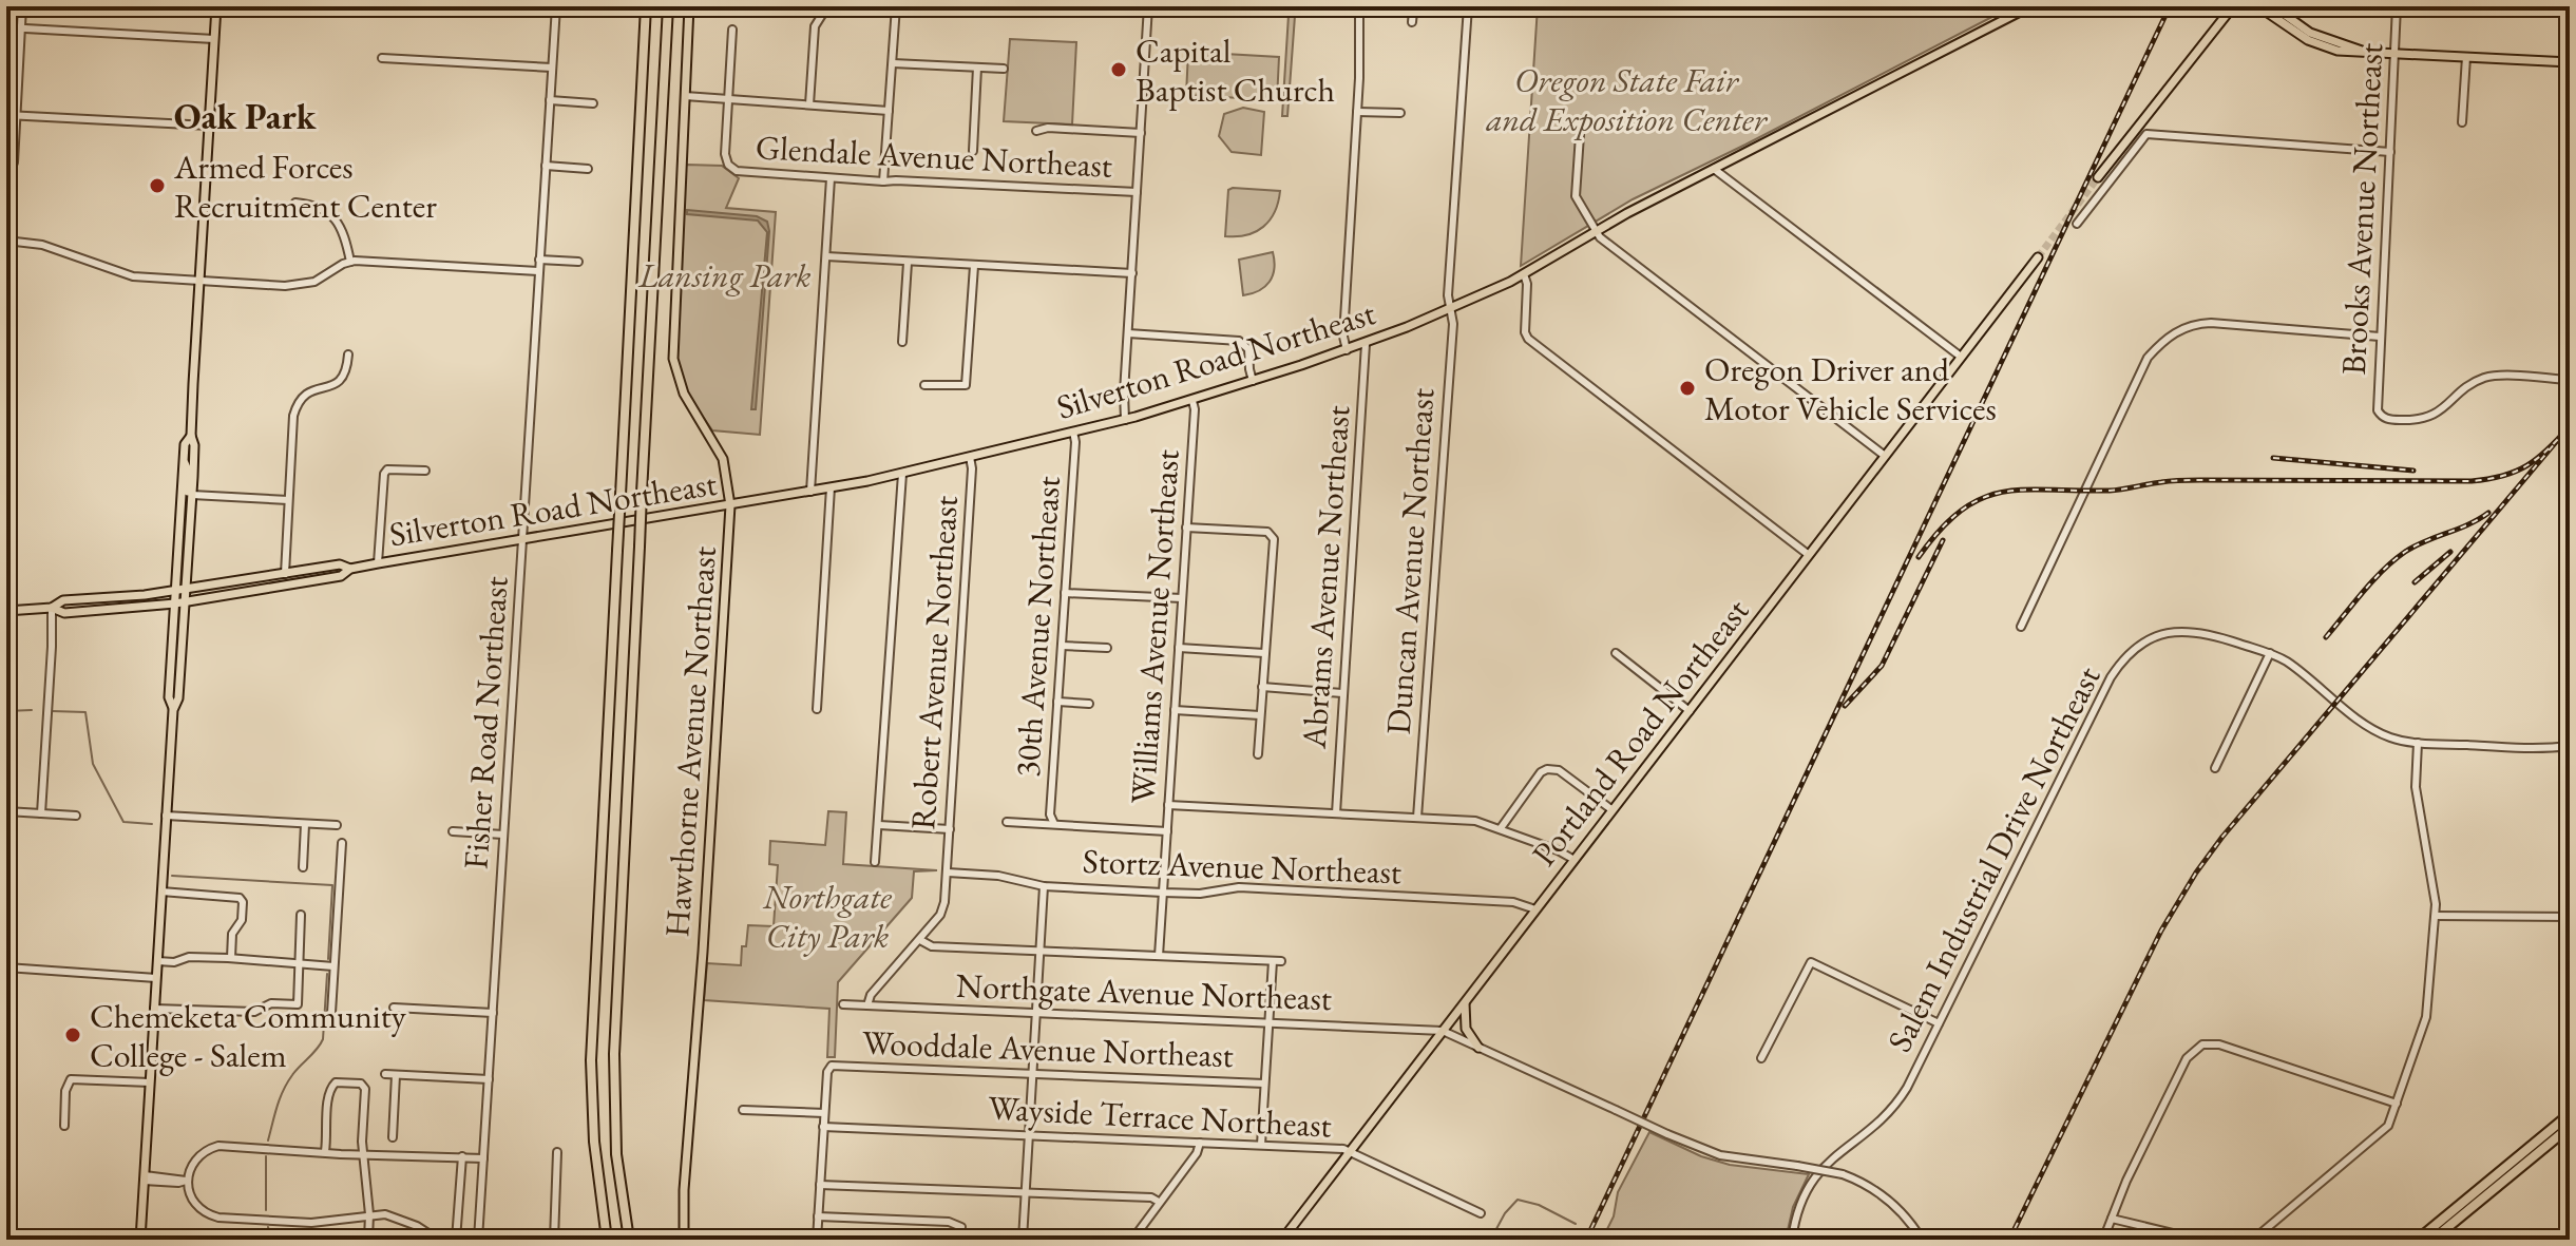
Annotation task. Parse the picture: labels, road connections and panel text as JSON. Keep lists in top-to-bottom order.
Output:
{
  "streets": {
    "main road": ["Silverton Road Northeast", "Portland Road Northeast", "Hawthorne Avenue Northeast"],
    "street": [
      "Glendale Avenue Northeast",
      "Brooks Avenue Northeast",
      "Duncan Avenue Northeast",
      "Abrams Avenue Northeast",
      "30th Avenue Northeast",
      "Williams Avenue Northeast",
      "Robert Avenue Northeast",
      "Fisher Road Northeast",
      "Salem Industrial Drive Northeast",
      "Stortz Avenue Northeast",
      "Northgate Avenue Northeast",
      "Wooddale Avenue Northeast",
      "Wayside Terrace Northeast"
    ]
  },
  "crossings": [
    ["Silverton Road Northeast", "Duncan Avenue Northeast"],
    ["Silverton Road Northeast", "Abrams Avenue Northeast"],
    ["Silverton Road Northeast", "30th Avenue Northeast"],
    ["Silverton Road Northeast", "Williams Avenue Northeast"],
    ["Silverton Road Northeast", "Robert Avenue Northeast"],
    ["Silverton Road Northeast", "Fisher Road Northeast"],
    ["Silverton Road Northeast", "Hawthorne Avenue Northeast"],
    ["Williams Avenue Northeast", "Stortz Avenue Northeast"],
    ["Robert Avenue Northeast", "Stortz Avenue Northeast"],
    ["Robert Avenue Northeast", "Northgate Avenue Northeast"],
    ["Portland Road Northeast", "Stortz Avenue Northeast"],
    ["Portland Road Northeast", "Northgate Avenue Northeast"],
    ["Portland Road Northeast", "Wayside Terrace Northeast"]
  ],
  "districts": ["Oak Park"],
  "parks": ["Oregon State Fair and Exposition Center", "Lansing Park", "Northgate City Park"],
  "places": [
    "Capital Baptist Church",
    "Armed Forces Recruitment Center",
    "Oregon Driver and Motor Vehicle Services",
    "Chemeketa Community College - Salem"
  ]
}
